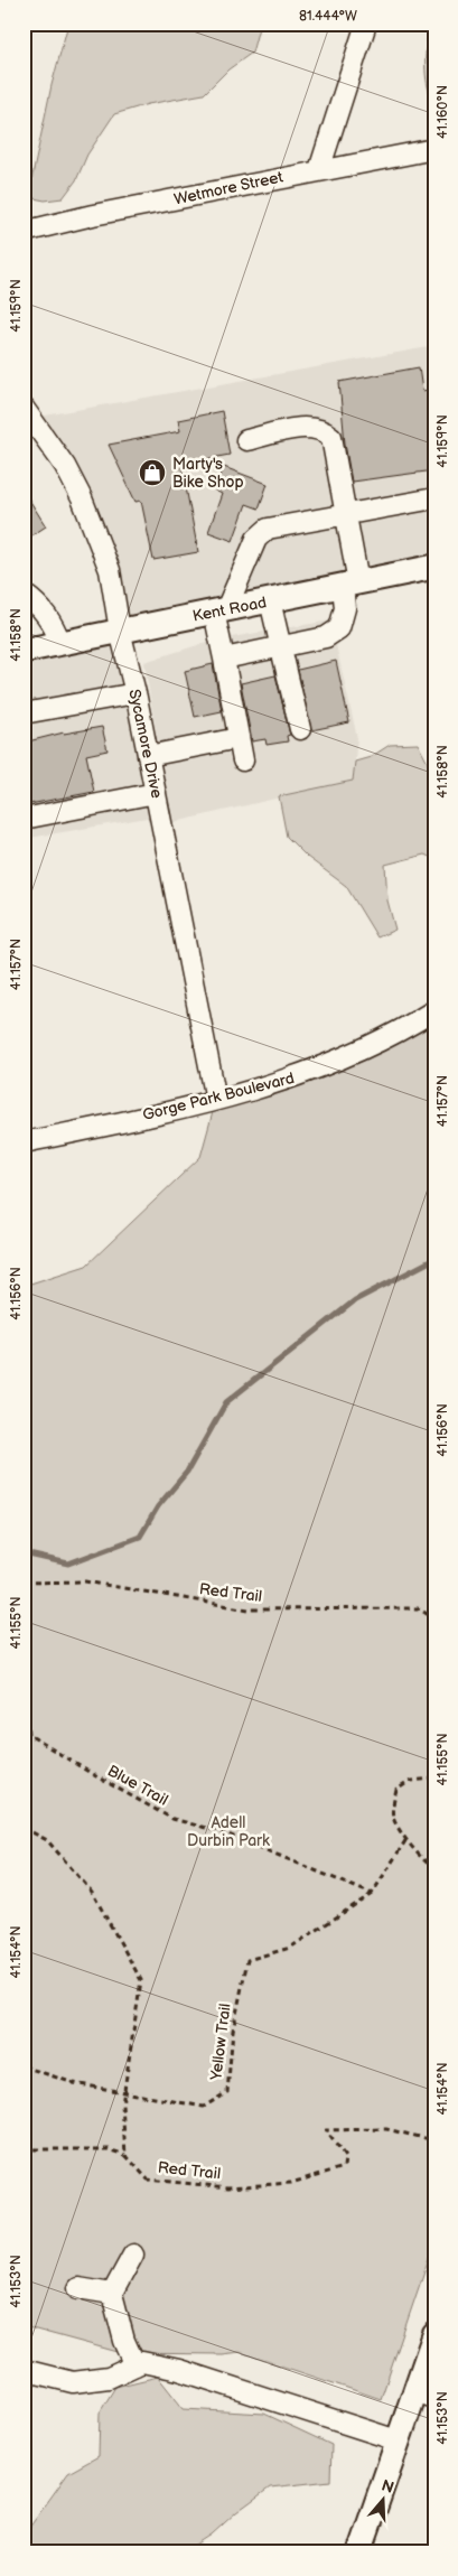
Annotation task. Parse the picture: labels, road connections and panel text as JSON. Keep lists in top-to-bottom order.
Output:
{
  "streets": {
    "main road": ["Kent Road"],
    "street": ["Wetmore Street", "Sycamore Drive", "Gorge Park Boulevard"],
    "path": ["Red Trail", "Blue Trail", "Yellow Trail"]
  },
  "crossings": [
    ["Kent Road", "Sycamore Drive"],
    ["Sycamore Drive", "Gorge Park Boulevard"],
    ["Blue Trail", "Yellow Trail"]
  ],
  "parks": ["Adell Durbin Park"],
  "places": {
    "shop": ["Marty's Bike Shop"]
  },
  "north": "top",
  "coordinates": [
    "81.444°W",
    "41.160°N",
    "41.159°N",
    "41.158°N",
    "41.157°N",
    "41.156°N",
    "41.155°N",
    "41.154°N",
    "41.153°N"
  ]
}
